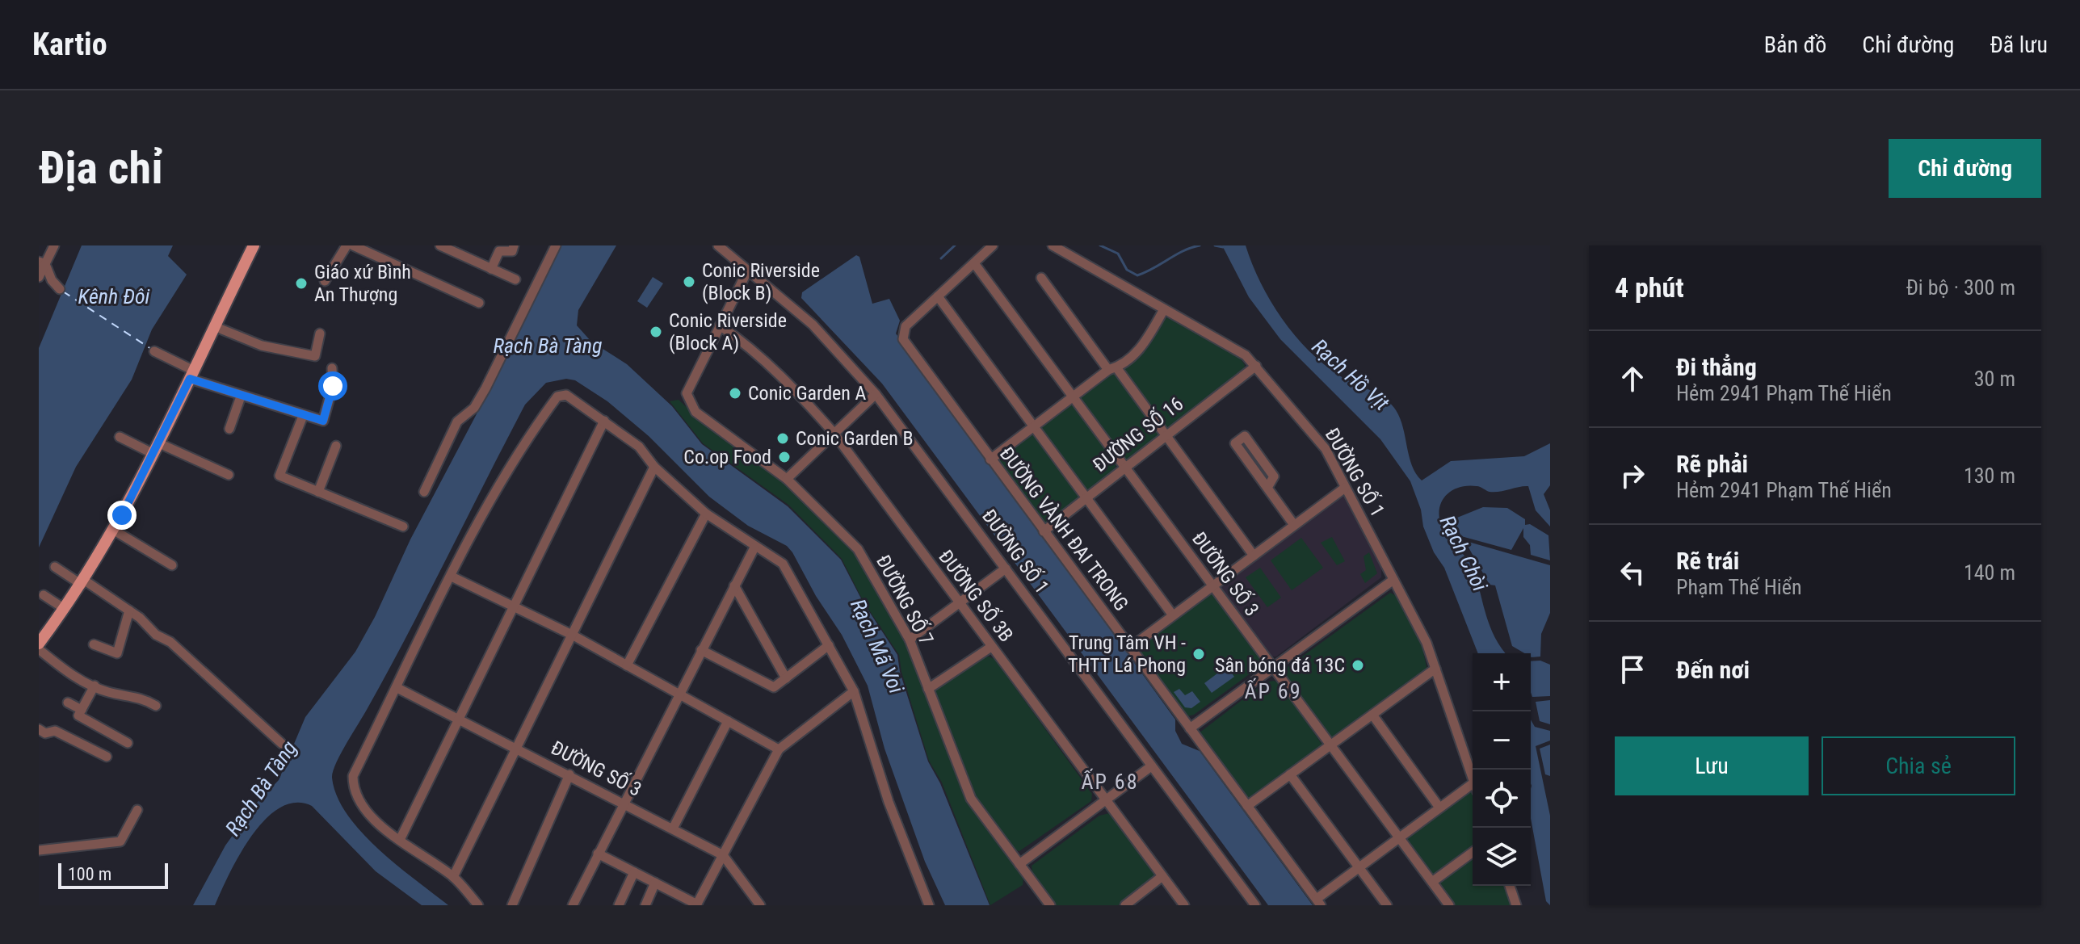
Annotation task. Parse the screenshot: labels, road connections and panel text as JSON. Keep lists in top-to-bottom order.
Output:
{
  "streets": {
    "street": [
      "ĐƯỜNG SỐ 16",
      "ĐƯỜNG SỐ 1",
      "ĐƯỜNG VÀNH ĐAI TRONG",
      "ĐƯỜNG SỐ 3",
      "ĐƯỜNG SỐ 3B",
      "ĐƯỜNG SỐ 7"
    ]
  },
  "crossings": [
    ["ĐƯỜNG SỐ 16", "ĐƯỜNG SỐ 1"],
    ["ĐƯỜNG SỐ 16", "ĐƯỜNG VÀNH ĐAI TRONG"],
    ["ĐƯỜNG SỐ 16", "ĐƯỜNG SỐ 3"],
    ["ĐƯỜNG SỐ 3B", "ĐƯỜNG SỐ 7"]
  ],
  "districts": ["ẤP 69", "ẤP 68"],
  "water": [
    "Kênh Đôi",
    "Rạch Bà Tàng",
    "Rạch Hồ Vịt",
    "Rạch Chòi",
    "Rạch Mã Voi"
  ],
  "places": [
    "Conic Riverside (Block B)",
    "Giáo xứ Bình An Thượng",
    "Conic Riverside (Block A)",
    "Conic Garden A",
    "Conic Garden B",
    "Co.op Food",
    "Trung Tâm VH - THTT Lá Phong",
    "Sân bóng đá 13C"
  ],
  "scale_bar": "100 m",
  "page": {
    "header": "Kartio",
    "nav": ["Bản đồ", "Chỉ đường", "Đã lưu"],
    "buttons": [
      "Chỉ đường",
      ["Lưu", "Chia sẻ"]
    ],
    "title": "Địa chỉ",
    "heading": ["4 phút", "Đi bộ · 300 m"],
    "list": [
      ["Đi thẳng", "Hẻm 2941 Phạm Thế Hiển", "30 m"],
      ["Rẽ phải", "Hẻm 2941 Phạm Thế Hiển", "130 m"],
      ["Rẽ trái", "Phạm Thế Hiển", "140 m"],
      "Đến nơi"
    ],
    "map_buttons": ["+", "−"],
    "scale": "100 m"
  }
}
